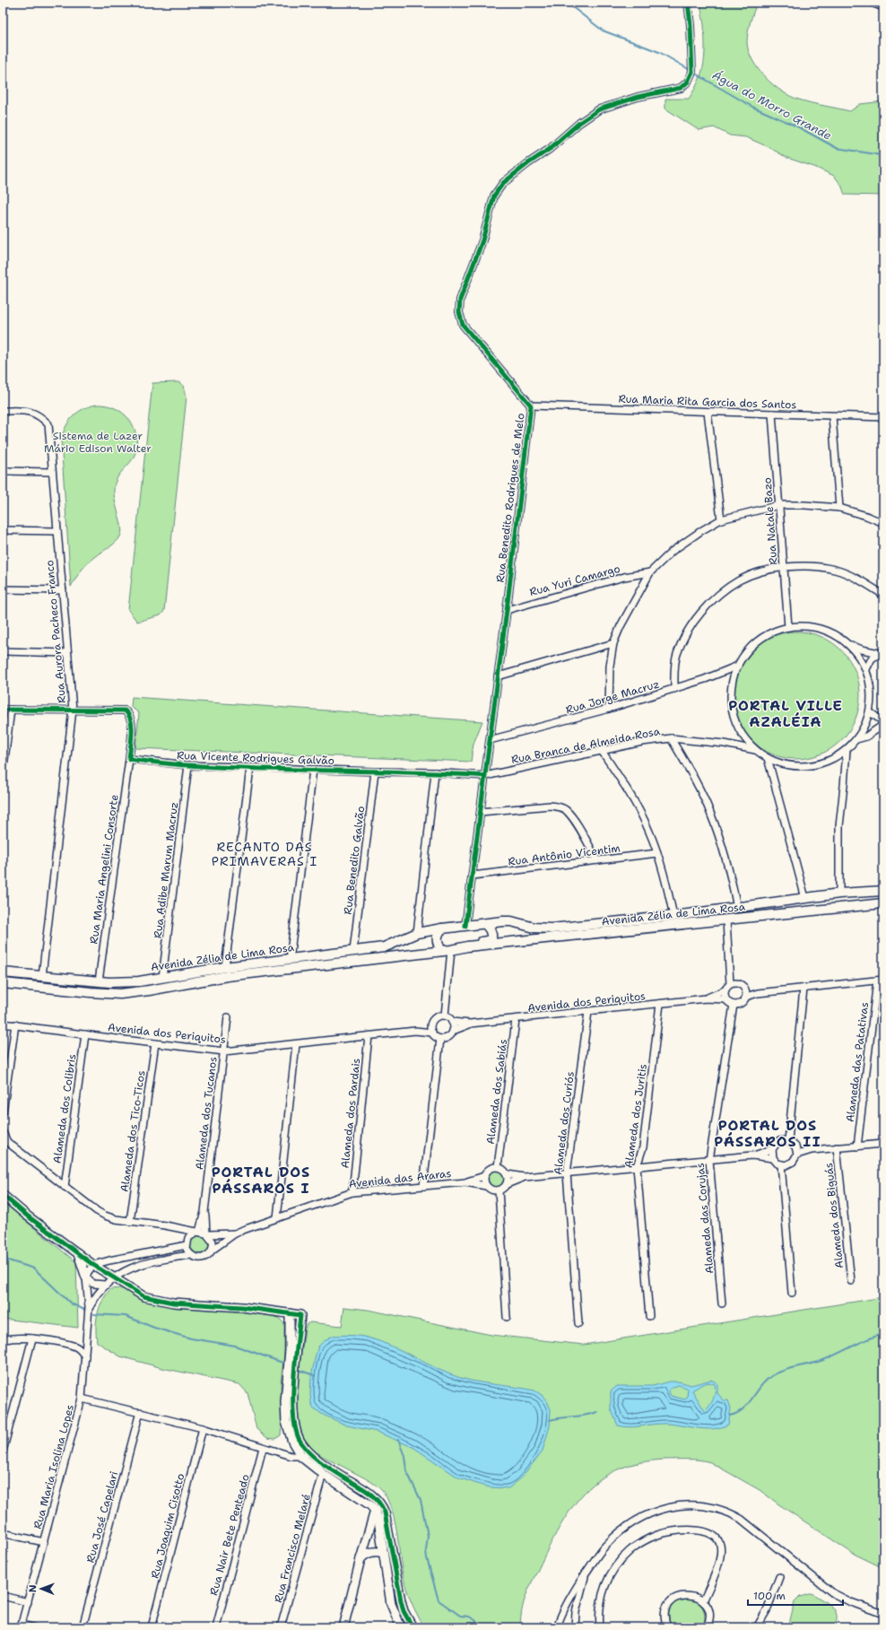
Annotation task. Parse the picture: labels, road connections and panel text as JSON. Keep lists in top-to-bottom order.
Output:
{
  "streets": {
    "main road": ["Avenida Zélia de Lima Rosa"],
    "street": [
      "Rua Maria Rita Garcia dos Santos",
      "Rua Benedito Rodrigues de Melo",
      "Rua Natale Bazo",
      "Rua Yuri Camargo",
      "Rua Aurora Pacheco Franco",
      "Rua Jorge Macruz",
      "Rua Branca de Almeida Rosa",
      "Rua Vicente Rodrigues Galvão",
      "Rua Antônio Vicentim",
      "Rua Benedito Galvão",
      "Rua Maria Angelini Consorte",
      "Rua Adibe Marum Macruz",
      "Avenida dos Periquitos",
      "Alameda das Patativas",
      "Alameda dos Sabiás",
      "Alameda dos Colibris",
      "Alameda dos Tucanos",
      "Alameda dos Pardais",
      "Alameda dos Juritis",
      "Alameda dos Curiós",
      "Alameda dos Tico-Ticos",
      "Avenida das Araras",
      "Alameda dos Biguás",
      "Alameda das Corujas",
      "Rua Maria Isolina Lopes",
      "Rua José Capelari",
      "Rua Joaquim Cisotto",
      "Rua Nair Bete Penteado",
      "Rua Francisco Melaré"
    ]
  },
  "crossings": [
    ["Rua Maria Rita Garcia dos Santos", "Rua Benedito Rodrigues de Melo"],
    ["Rua Maria Rita Garcia dos Santos", "Rua Natale Bazo"],
    ["Rua Benedito Rodrigues de Melo", "Rua Yuri Camargo"],
    ["Rua Benedito Rodrigues de Melo", "Rua Jorge Macruz"],
    ["Rua Benedito Rodrigues de Melo", "Rua Branca de Almeida Rosa"],
    ["Rua Benedito Rodrigues de Melo", "Rua Vicente Rodrigues Galvão"],
    ["Rua Benedito Rodrigues de Melo", "Rua Antônio Vicentim"],
    ["Rua Benedito Rodrigues de Melo", "Avenida Zélia de Lima Rosa"],
    ["Rua Aurora Pacheco Franco", "Avenida Zélia de Lima Rosa"],
    ["Rua Jorge Macruz", "Rua Branca de Almeida Rosa"],
    ["Rua Branca de Almeida Rosa", "Rua Vicente Rodrigues Galvão"],
    ["Rua Vicente Rodrigues Galvão", "Rua Benedito Galvão"],
    ["Rua Vicente Rodrigues Galvão", "Rua Maria Angelini Consorte"],
    ["Rua Vicente Rodrigues Galvão", "Rua Adibe Marum Macruz"],
    ["Rua Benedito Galvão", "Avenida Zélia de Lima Rosa"],
    ["Rua Maria Angelini Consorte", "Avenida Zélia de Lima Rosa"],
    ["Rua Adibe Marum Macruz", "Avenida Zélia de Lima Rosa"],
    ["Avenida dos Periquitos", "Alameda dos Sabiás"],
    ["Avenida dos Periquitos", "Alameda dos Colibris"],
    ["Avenida dos Periquitos", "Alameda dos Tucanos"],
    ["Avenida dos Periquitos", "Alameda dos Pardais"],
    ["Avenida dos Periquitos", "Alameda dos Juritis"],
    ["Avenida dos Periquitos", "Alameda dos Curiós"],
    ["Avenida dos Periquitos", "Alameda dos Tico-Ticos"],
    ["Alameda dos Pardais", "Avenida das Araras"],
    ["Avenida das Araras", "Rua Maria Isolina Lopes"]
  ],
  "districts": [
    "PORTAL VILLE AZALÉIA",
    "RECANTO DAS PRIMAVERAS I",
    "PORTAL DOS PÁSSAROS II",
    "PORTAL DOS PÁSSAROS I"
  ],
  "water": ["Água do Morro Grande"],
  "parks": ["Sistema de Lazer Mário Edison Walter"],
  "scale_bar": "100 m",
  "north": "left"
}
